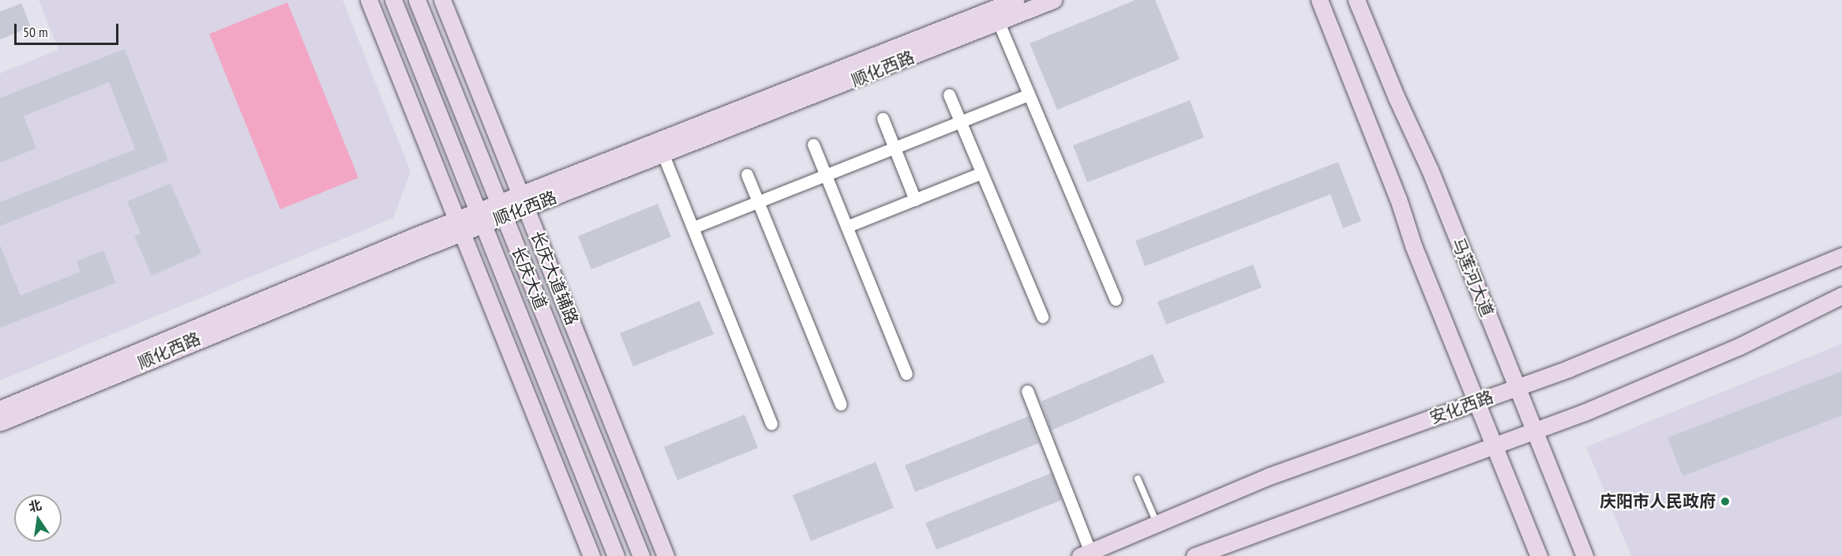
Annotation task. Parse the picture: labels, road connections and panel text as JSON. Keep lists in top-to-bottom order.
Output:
{
  "streets": {
    "main road": [
      "顺化西路",
      "马莲河大道",
      "长庆大道",
      "长庆大道辅路",
      "安化西路"
    ]
  },
  "crossings": [
    ["顺化西路", "长庆大道"],
    ["顺化西路", "长庆大道辅路"],
    ["马莲河大道", "安化西路"]
  ],
  "places": ["庆阳市人民政府"],
  "scale_bar": "50 m",
  "north": "top"
}
